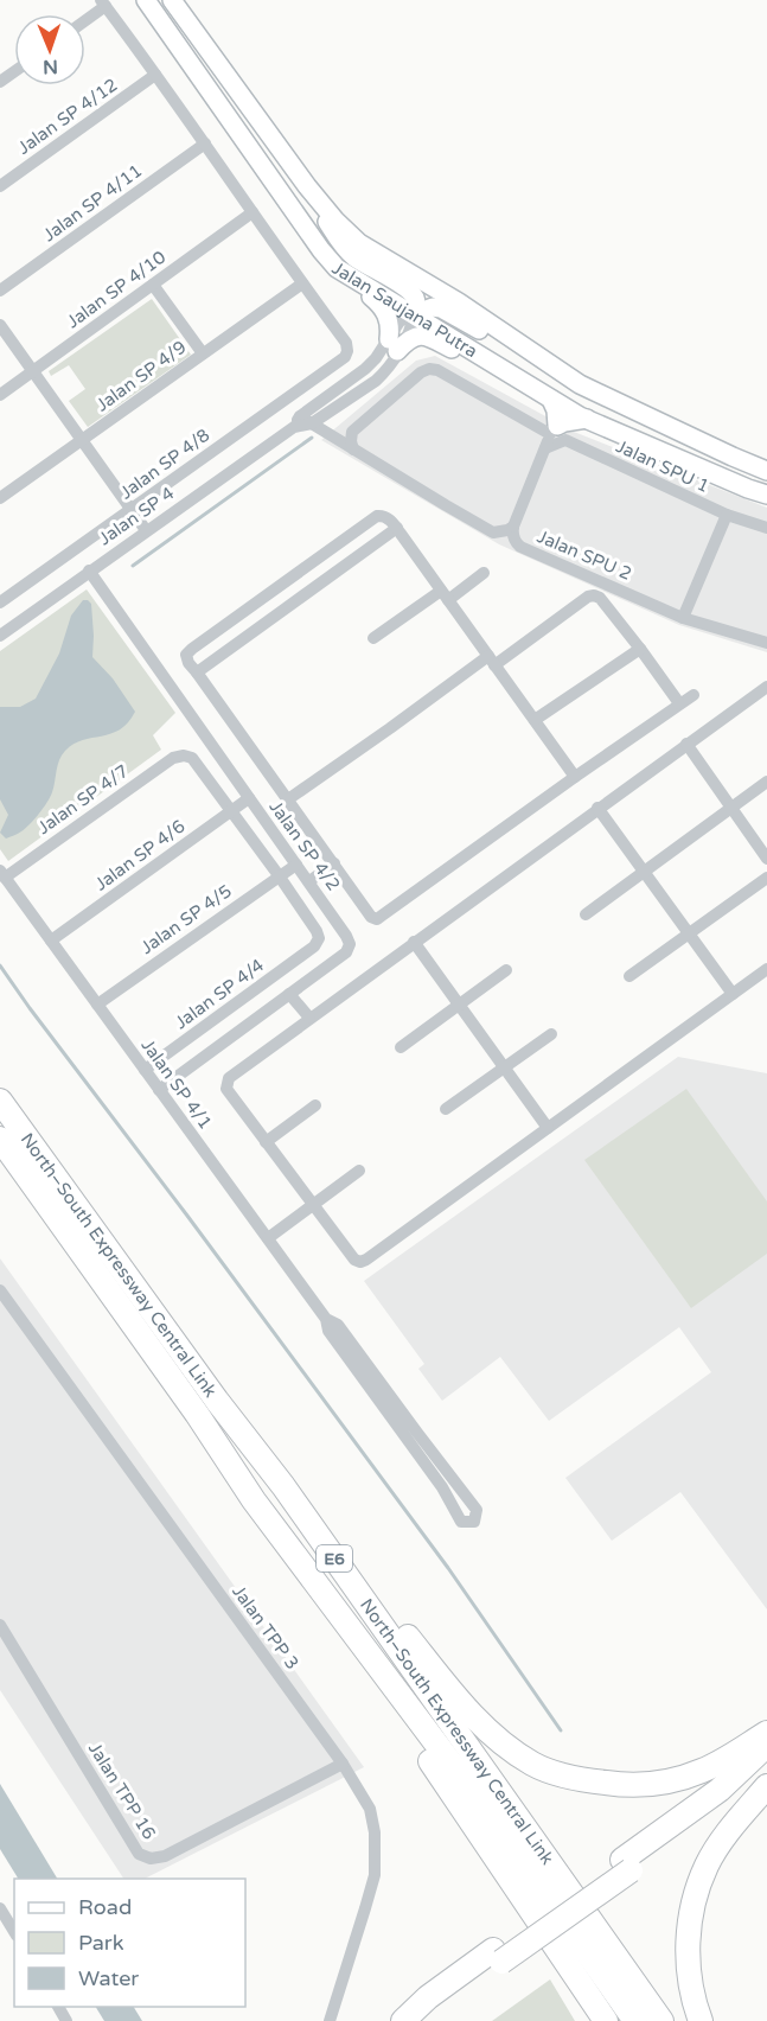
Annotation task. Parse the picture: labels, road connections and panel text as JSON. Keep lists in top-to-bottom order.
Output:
{
  "streets": {
    "highway": ["North–South Expressway Central Link", "E6"],
    "main road": ["Jalan Saujana Putra"],
    "street": [
      "Jalan SP 4/12",
      "Jalan SP 4/11",
      "Jalan SP 4/10",
      "Jalan SP 4/9",
      "Jalan SP 4/8",
      "Jalan SPU 1",
      "Jalan SP 4",
      "Jalan SPU 2",
      "Jalan SP 4/7",
      "Jalan SP 4/2",
      "Jalan SP 4/6",
      "Jalan SP 4/5",
      "Jalan SP 4/4",
      "Jalan SP 4/1",
      "Jalan TPP 3",
      "Jalan TPP 16"
    ]
  },
  "crossings": [
    ["Jalan Saujana Putra", "Jalan SP 4"],
    ["Jalan SP 4/9", "Jalan SP 4/8"],
    ["Jalan SP 4", "Jalan SP 4/2"],
    ["Jalan SP 4/7", "Jalan SP 4/6"],
    ["Jalan SP 4/7", "Jalan SP 4/1"],
    ["Jalan SP 4/2", "Jalan SP 4/6"],
    ["Jalan SP 4/2", "Jalan SP 4/5"],
    ["Jalan SP 4/2", "Jalan SP 4/1"],
    ["Jalan SP 4/6", "Jalan SP 4/1"],
    ["Jalan SP 4/5", "Jalan SP 4/4"],
    ["Jalan SP 4/5", "Jalan SP 4/1"],
    ["Jalan SP 4/4", "Jalan SP 4/1"],
    ["Jalan TPP 3", "Jalan TPP 16"]
  ],
  "legend": ["Road", "Park", "Water"],
  "north": "bottom"
}
